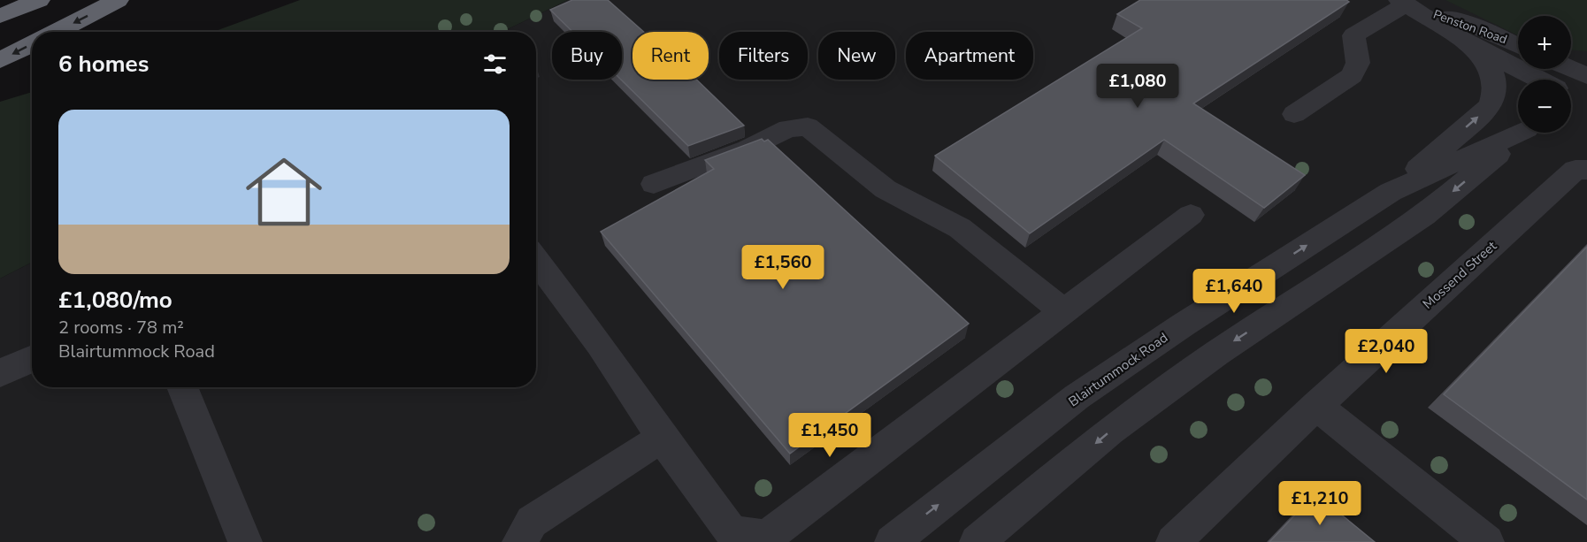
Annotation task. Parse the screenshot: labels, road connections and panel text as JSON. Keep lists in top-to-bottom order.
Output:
{
  "streets": {
    "street": ["Penston Road", "Mossend Street", "Blairtummock Road"]
  },
  "page": {
    "map_buttons": ["+", "−"],
    "chip": [
      "Buy",
      "Rent",
      "Filters",
      "New",
      "Apartment"
    ],
    "heading": "6 homes",
    "price": [
      "£1,080",
      "£1,560",
      "£1,640",
      "£2,040",
      "£1,450",
      "£1,210"
    ],
    "list": [
      {
        "name": "£1,080/mo",
        "note": "2 rooms · 78 m² · Blairtummock Road"
      }
    ]
  }
}
